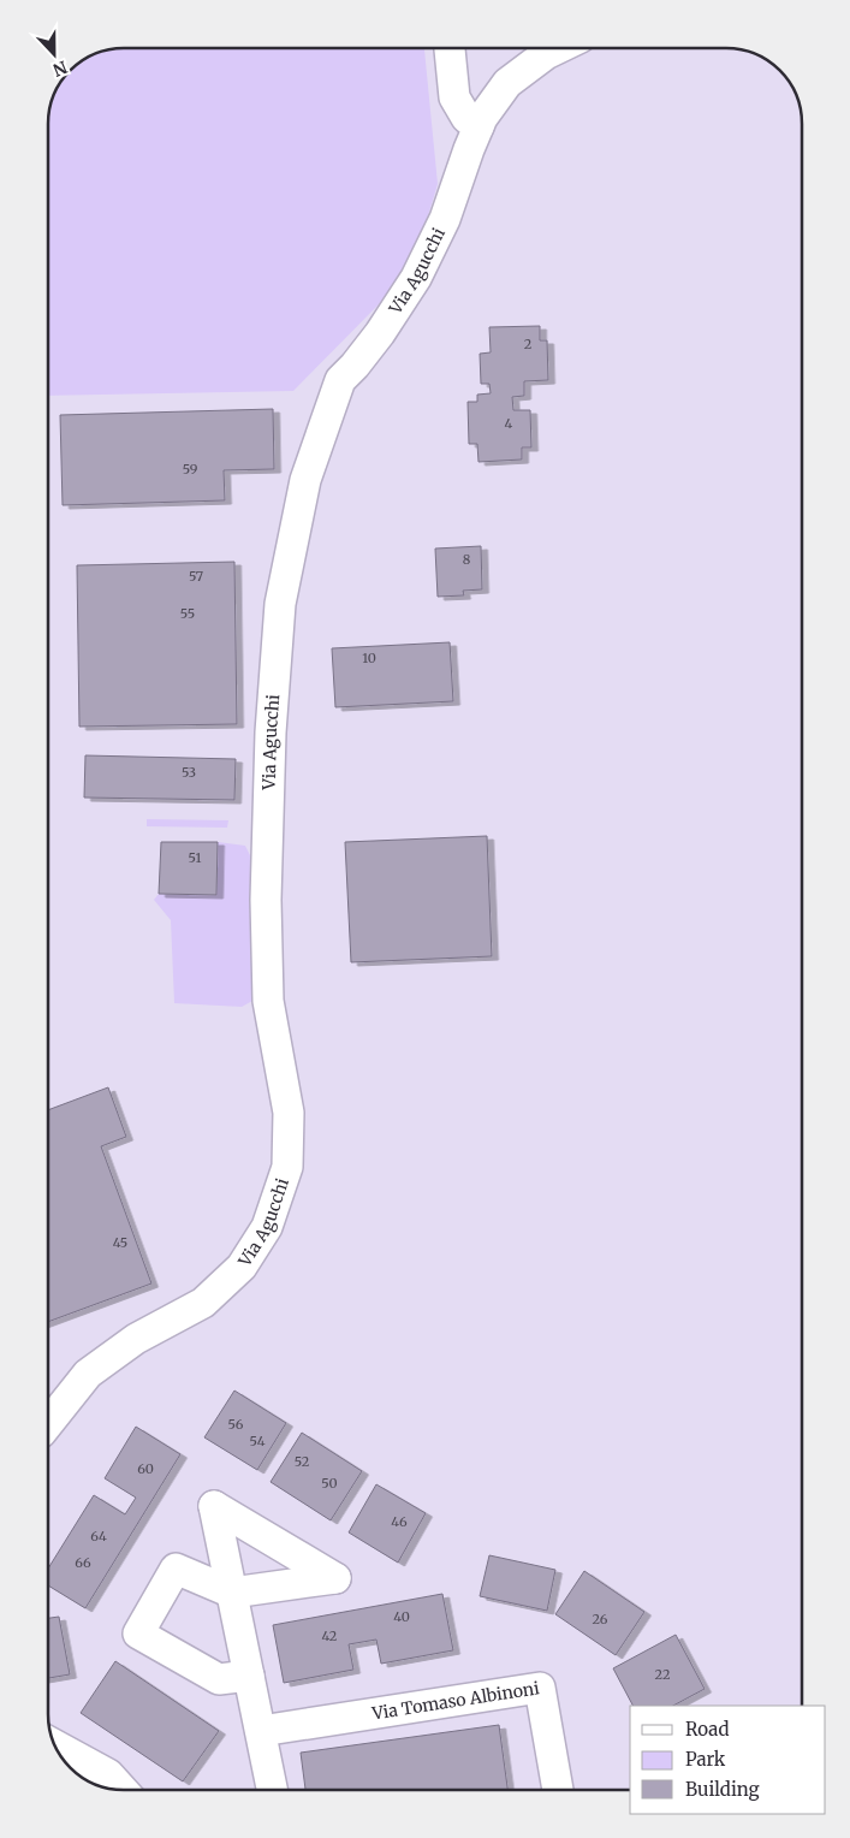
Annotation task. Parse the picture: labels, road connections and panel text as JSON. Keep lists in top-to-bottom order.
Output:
{
  "streets": {
    "street": ["Via Agucchi", "Via Tomaso Albinoni"]
  },
  "house_numbers": [
    "2",
    "4",
    "59",
    "8",
    "57",
    "55",
    "10",
    "53",
    "51",
    "45",
    "56",
    "54",
    "52",
    "60",
    "50",
    "46",
    "64",
    "66",
    "40",
    "26",
    "42",
    "22"
  ],
  "legend": ["Road", "Park", "Building"],
  "north": "bottom"
}
